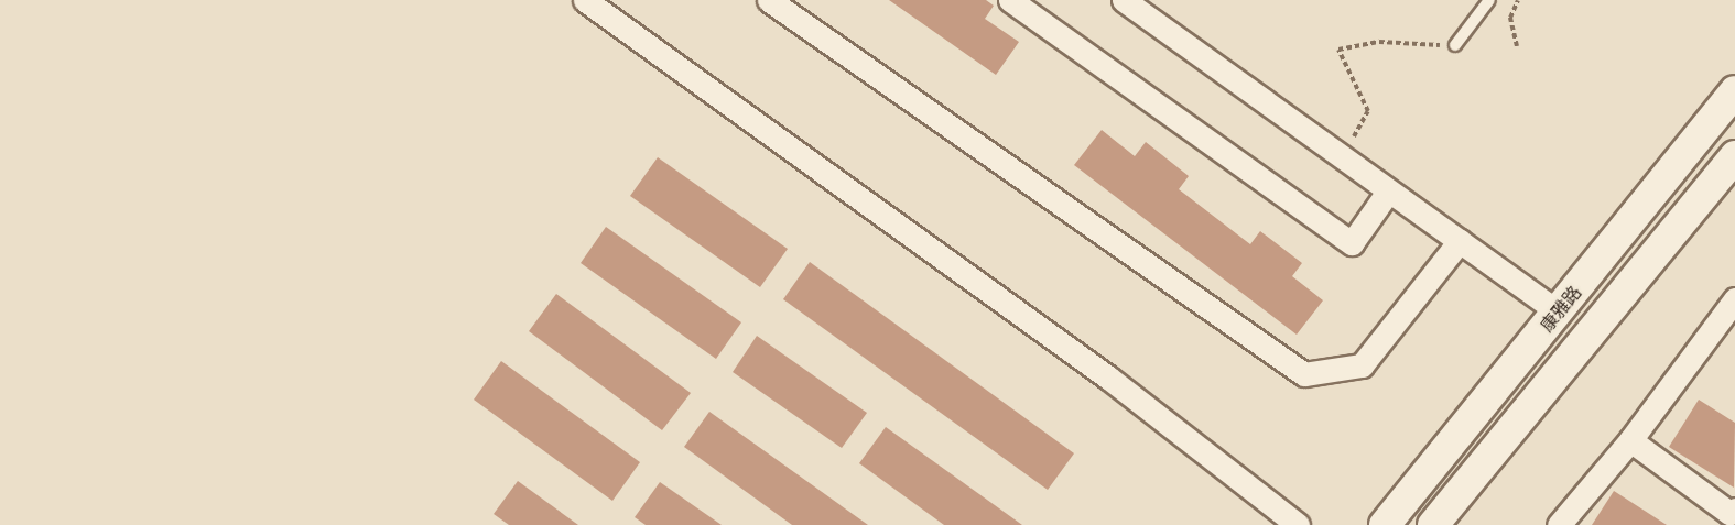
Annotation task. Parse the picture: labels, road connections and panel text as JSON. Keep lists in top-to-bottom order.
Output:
{
  "streets": {
    "main road": ["康雅路"]
  }
}
